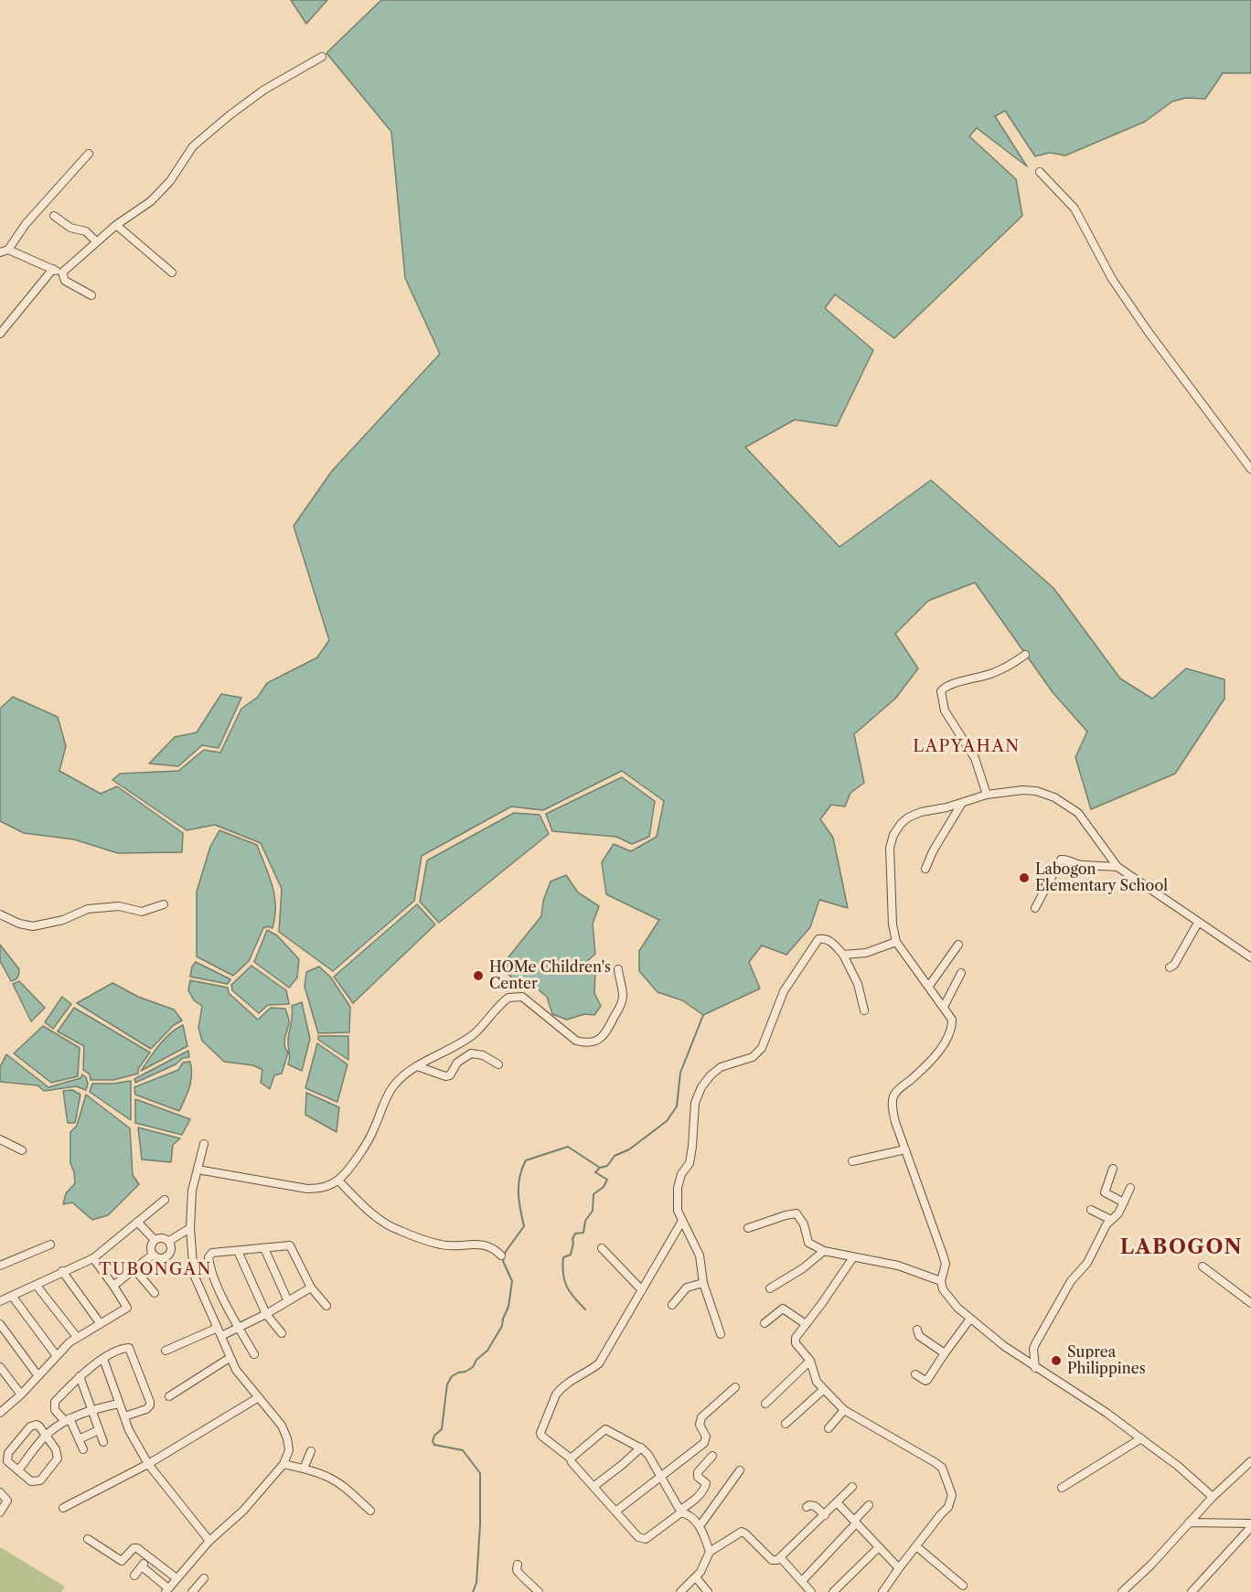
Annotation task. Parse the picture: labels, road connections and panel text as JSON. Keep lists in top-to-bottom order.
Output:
{
  "districts": ["LAPYAHAN", "LABOGON", "TUBONGAN"],
  "places": ["Labogon Elementary School", "HOMe Children's Center", "Suprea Philippines"]
}
